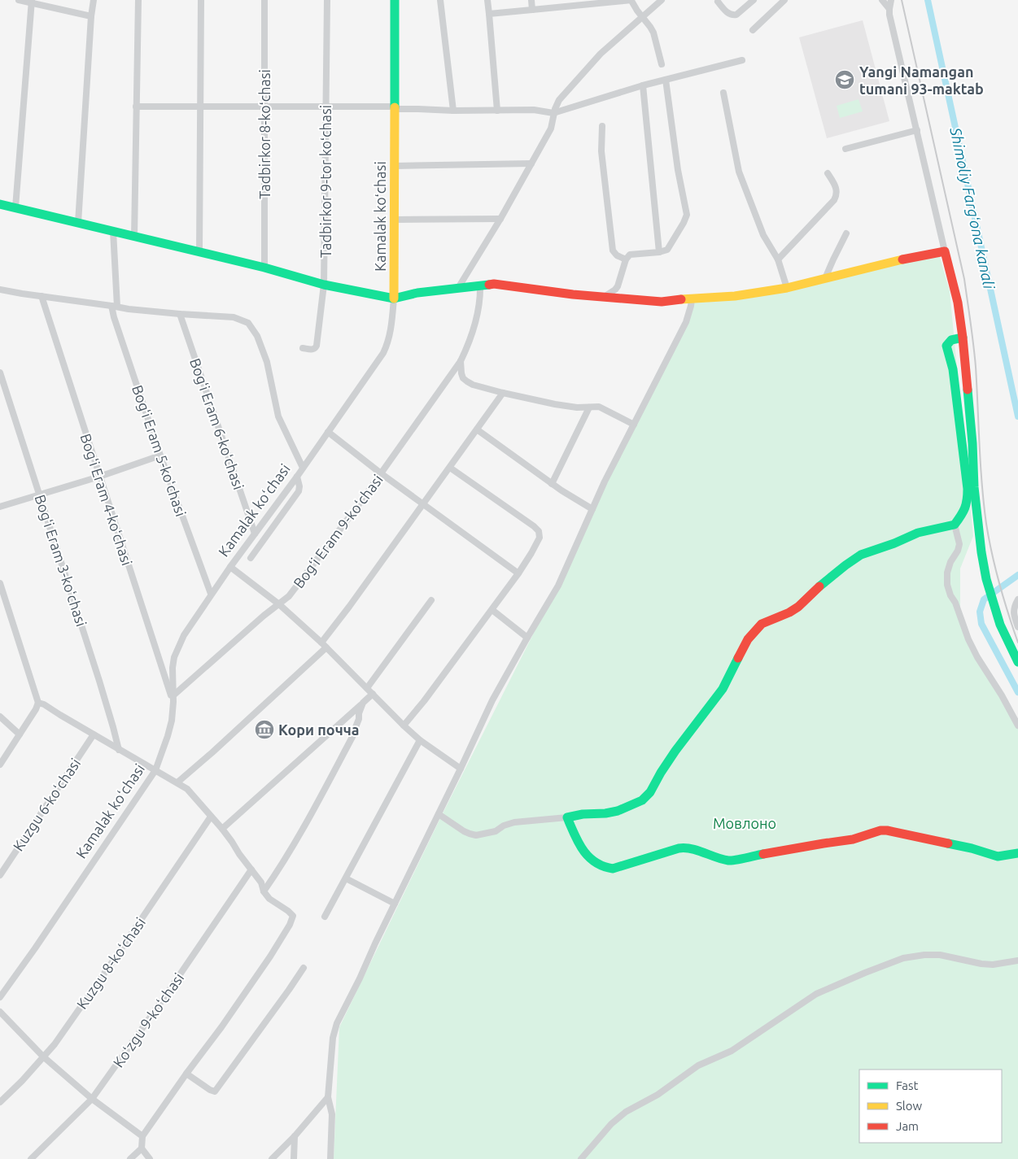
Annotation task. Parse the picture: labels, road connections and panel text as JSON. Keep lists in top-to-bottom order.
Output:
{
  "streets": {
    "street": [
      "Tadbirkor 8-koʻchasi",
      "Tadbirkor 9-tor koʻchasi",
      "Kamalak koʻchasi",
      "Bogʻi Eram 6-koʻchasi",
      "Bogʻi Eram 5-koʻchasi",
      "Bogʻi Eram 4-koʻchasi",
      "Bogʻi Eram 9-koʻchasi",
      "Bogʻi Eram 3-koʻchasi",
      "Kuzgu 6-koʻchasi",
      "Kuzgu 8-koʻchasi",
      "Koʻzgu 9-koʻchasi"
    ]
  },
  "crossings": [
    ["Kamalak koʻchasi", "Bogʻi Eram 6-koʻchasi"],
    ["Kamalak koʻchasi", "Bogʻi Eram 5-koʻchasi"],
    ["Kamalak koʻchasi", "Bogʻi Eram 4-koʻchasi"],
    ["Kamalak koʻchasi", "Bogʻi Eram 9-koʻchasi"],
    ["Bogʻi Eram 4-koʻchasi", "Bogʻi Eram 9-koʻchasi"]
  ],
  "water": ["Shimoliy Fargʻona kanali"],
  "parks": ["Мовлоно"],
  "places": {
    "school or university": ["Yangi Namangan tumani 93-maktab"],
    "museum": ["Кори почча"]
  },
  "legend": ["Fast", "Slow", "Jam"]
}
